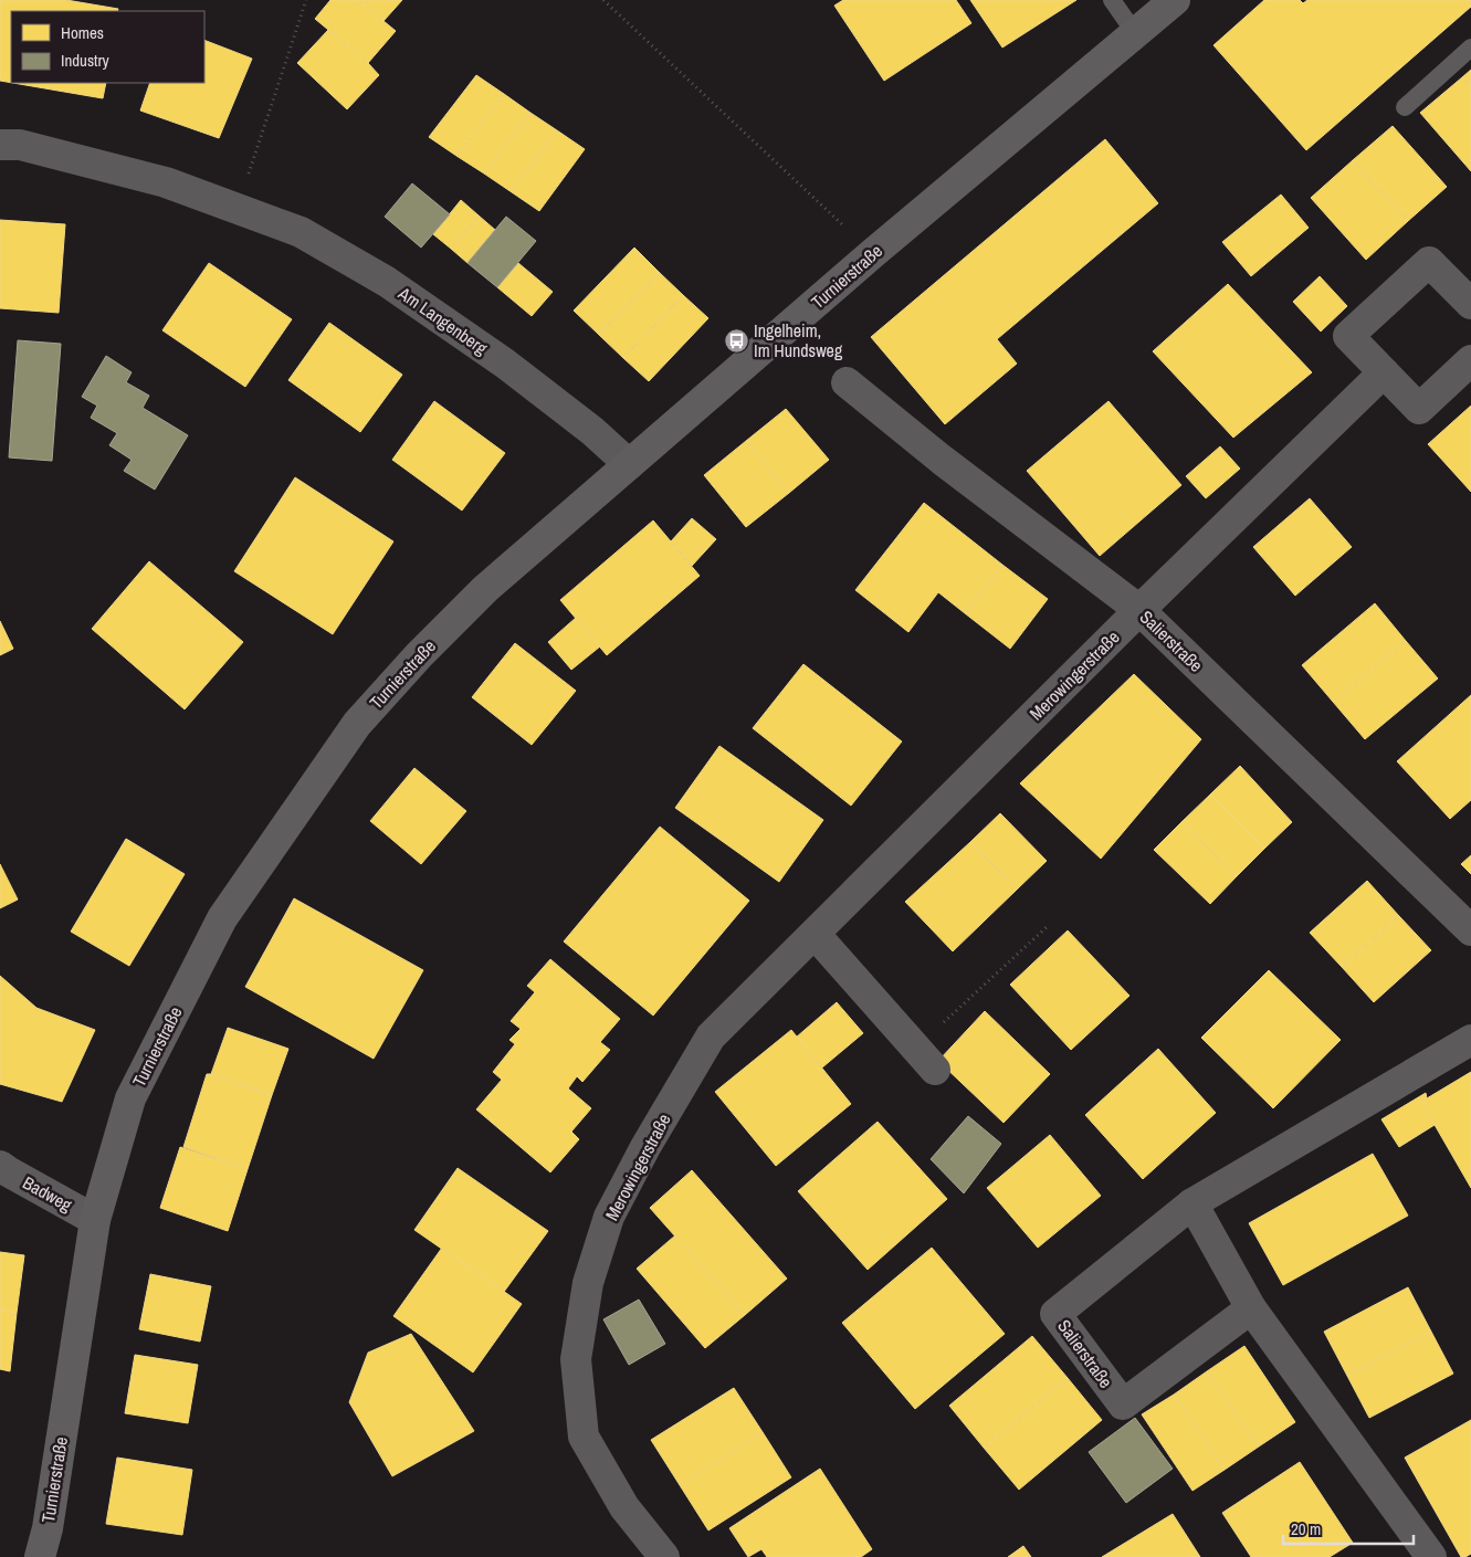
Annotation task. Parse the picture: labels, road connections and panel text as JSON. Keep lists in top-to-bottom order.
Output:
{
  "streets": {
    "main road": ["Turnierstraße"],
    "street": [
      "Am Langenberg",
      "Salierstraße",
      "Merowingerstraße",
      "Badweg"
    ]
  },
  "crossings": [
    ["Turnierstraße", "Am Langenberg"],
    ["Turnierstraße", "Badweg"],
    ["Salierstraße", "Merowingerstraße"]
  ],
  "places": {
    "bus stop": ["Ingelheim, Im Hundsweg"]
  },
  "legend": ["Homes", "Industry"],
  "scale_bar": "20 m"
}
